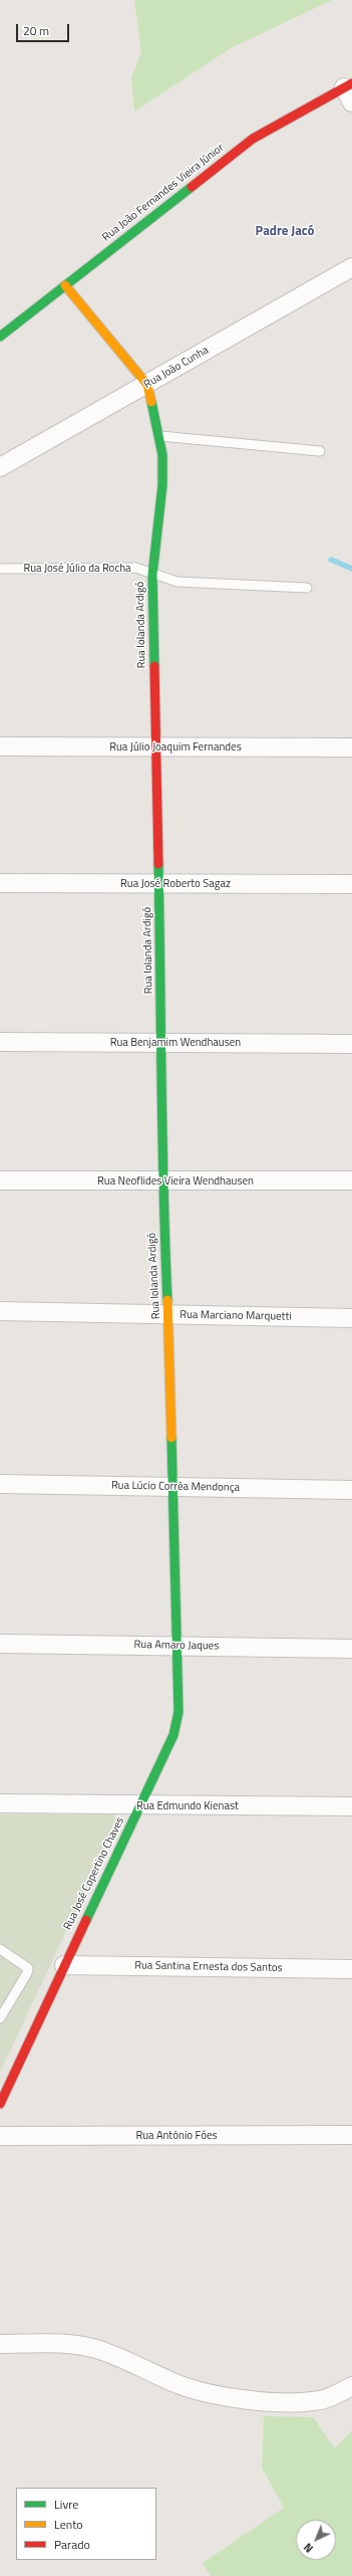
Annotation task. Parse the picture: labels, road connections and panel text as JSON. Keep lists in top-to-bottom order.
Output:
{
  "streets": {
    "street": [
      "Rua João Fernandes Vieira Júnior",
      "Rua João Cunha",
      "Rua Iolanda Ardigó",
      "Rua Júlio Joaquim Fernandes",
      "Rua José Roberto Sagaz",
      "Rua Benjamim Wendhausen",
      "Rua Neoflides Vieira Wendhausen",
      "Rua Marciano Marquetti",
      "Rua Lúcio Corrêa Mendonça",
      "Rua Amaro Jaques",
      "Rua Edmundo Kienast",
      "Rua José Copertino Chaves",
      "Rua Santina Ernesta dos Santos",
      "Rua Antônio Fóes"
    ],
    "lane": ["Rua José Júlio da Rocha"]
  },
  "crossings": [
    ["Rua João Fernandes Vieira Júnior", "Rua Iolanda Ardigó"],
    ["Rua João Cunha", "Rua Iolanda Ardigó"],
    ["Rua José Júlio da Rocha", "Rua Iolanda Ardigó"],
    ["Rua Iolanda Ardigó", "Rua Júlio Joaquim Fernandes"],
    ["Rua Iolanda Ardigó", "Rua José Roberto Sagaz"],
    ["Rua Iolanda Ardigó", "Rua Benjamim Wendhausen"],
    ["Rua Iolanda Ardigó", "Rua Neoflides Vieira Wendhausen"],
    ["Rua Iolanda Ardigó", "Rua Marciano Marquetti"],
    ["Rua Iolanda Ardigó", "Rua Lúcio Corrêa Mendonça"],
    ["Rua Iolanda Ardigó", "Rua Amaro Jaques"],
    ["Rua Iolanda Ardigó", "Rua José Copertino Chaves"],
    ["Rua Amaro Jaques", "Rua José Copertino Chaves"],
    ["Rua Edmundo Kienast", "Rua José Copertino Chaves"],
    ["Rua José Copertino Chaves", "Rua Santina Ernesta dos Santos"]
  ],
  "districts": ["Padre Jacó"],
  "legend": ["Livre", "Lento", "Parado"],
  "scale_bar": "20 m",
  "north": "bottom left"
}
